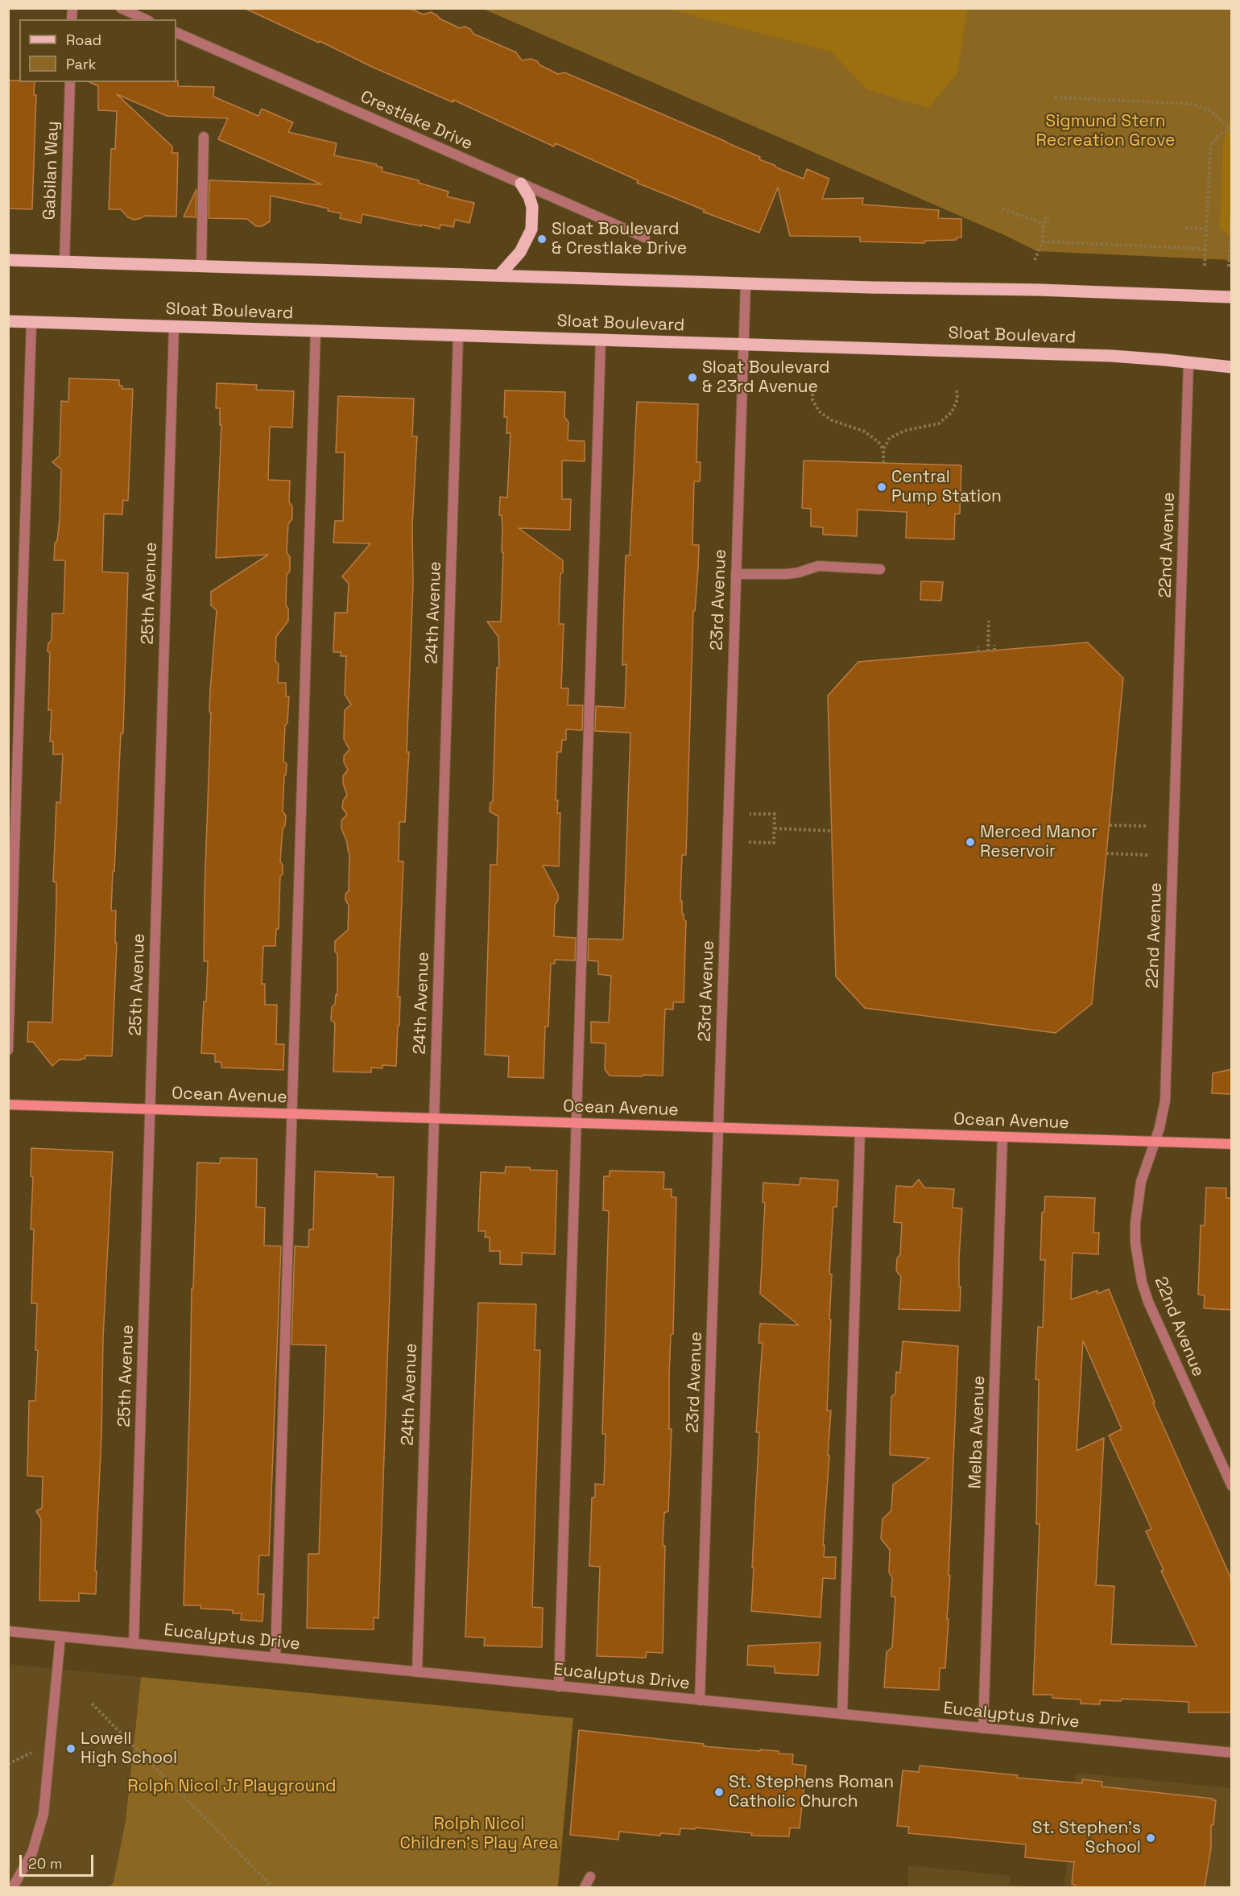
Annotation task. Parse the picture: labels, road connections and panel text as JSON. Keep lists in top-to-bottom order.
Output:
{
  "streets": {
    "main road": ["Sloat Boulevard"],
    "street": [
      "Crestlake Drive",
      "Gabilan Way",
      "22nd Avenue",
      "25th Avenue",
      "23rd Avenue",
      "24th Avenue",
      "Ocean Avenue",
      "Melba Avenue",
      "Eucalyptus Drive"
    ]
  },
  "crossings": [
    ["Sloat Boulevard", "22nd Avenue"],
    ["Sloat Boulevard", "25th Avenue"],
    ["Sloat Boulevard", "23rd Avenue"],
    ["Sloat Boulevard", "24th Avenue"],
    ["22nd Avenue", "Ocean Avenue"],
    ["25th Avenue", "Ocean Avenue"],
    ["25th Avenue", "Eucalyptus Drive"],
    ["23rd Avenue", "Ocean Avenue"],
    ["23rd Avenue", "Eucalyptus Drive"],
    ["24th Avenue", "Ocean Avenue"],
    ["24th Avenue", "Eucalyptus Drive"],
    ["Ocean Avenue", "Melba Avenue"],
    ["Melba Avenue", "Eucalyptus Drive"]
  ],
  "parks": ["Sigmund Stern Recreation Grove", "Rolph Nicol Jr Playground", "Rolph Nicol Children’s Play Area"],
  "places": [
    "Sloat Boulevard & Crestlake Drive",
    "Sloat Boulevard & 23rd Avenue",
    "Central Pump Station",
    "Merced Manor Reservoir",
    "Lowell High School",
    "St. Stephens Roman Catholic Church",
    "St. Stephen's School"
  ],
  "legend": ["Road", "Park"],
  "scale_bar": "20 m"
}
